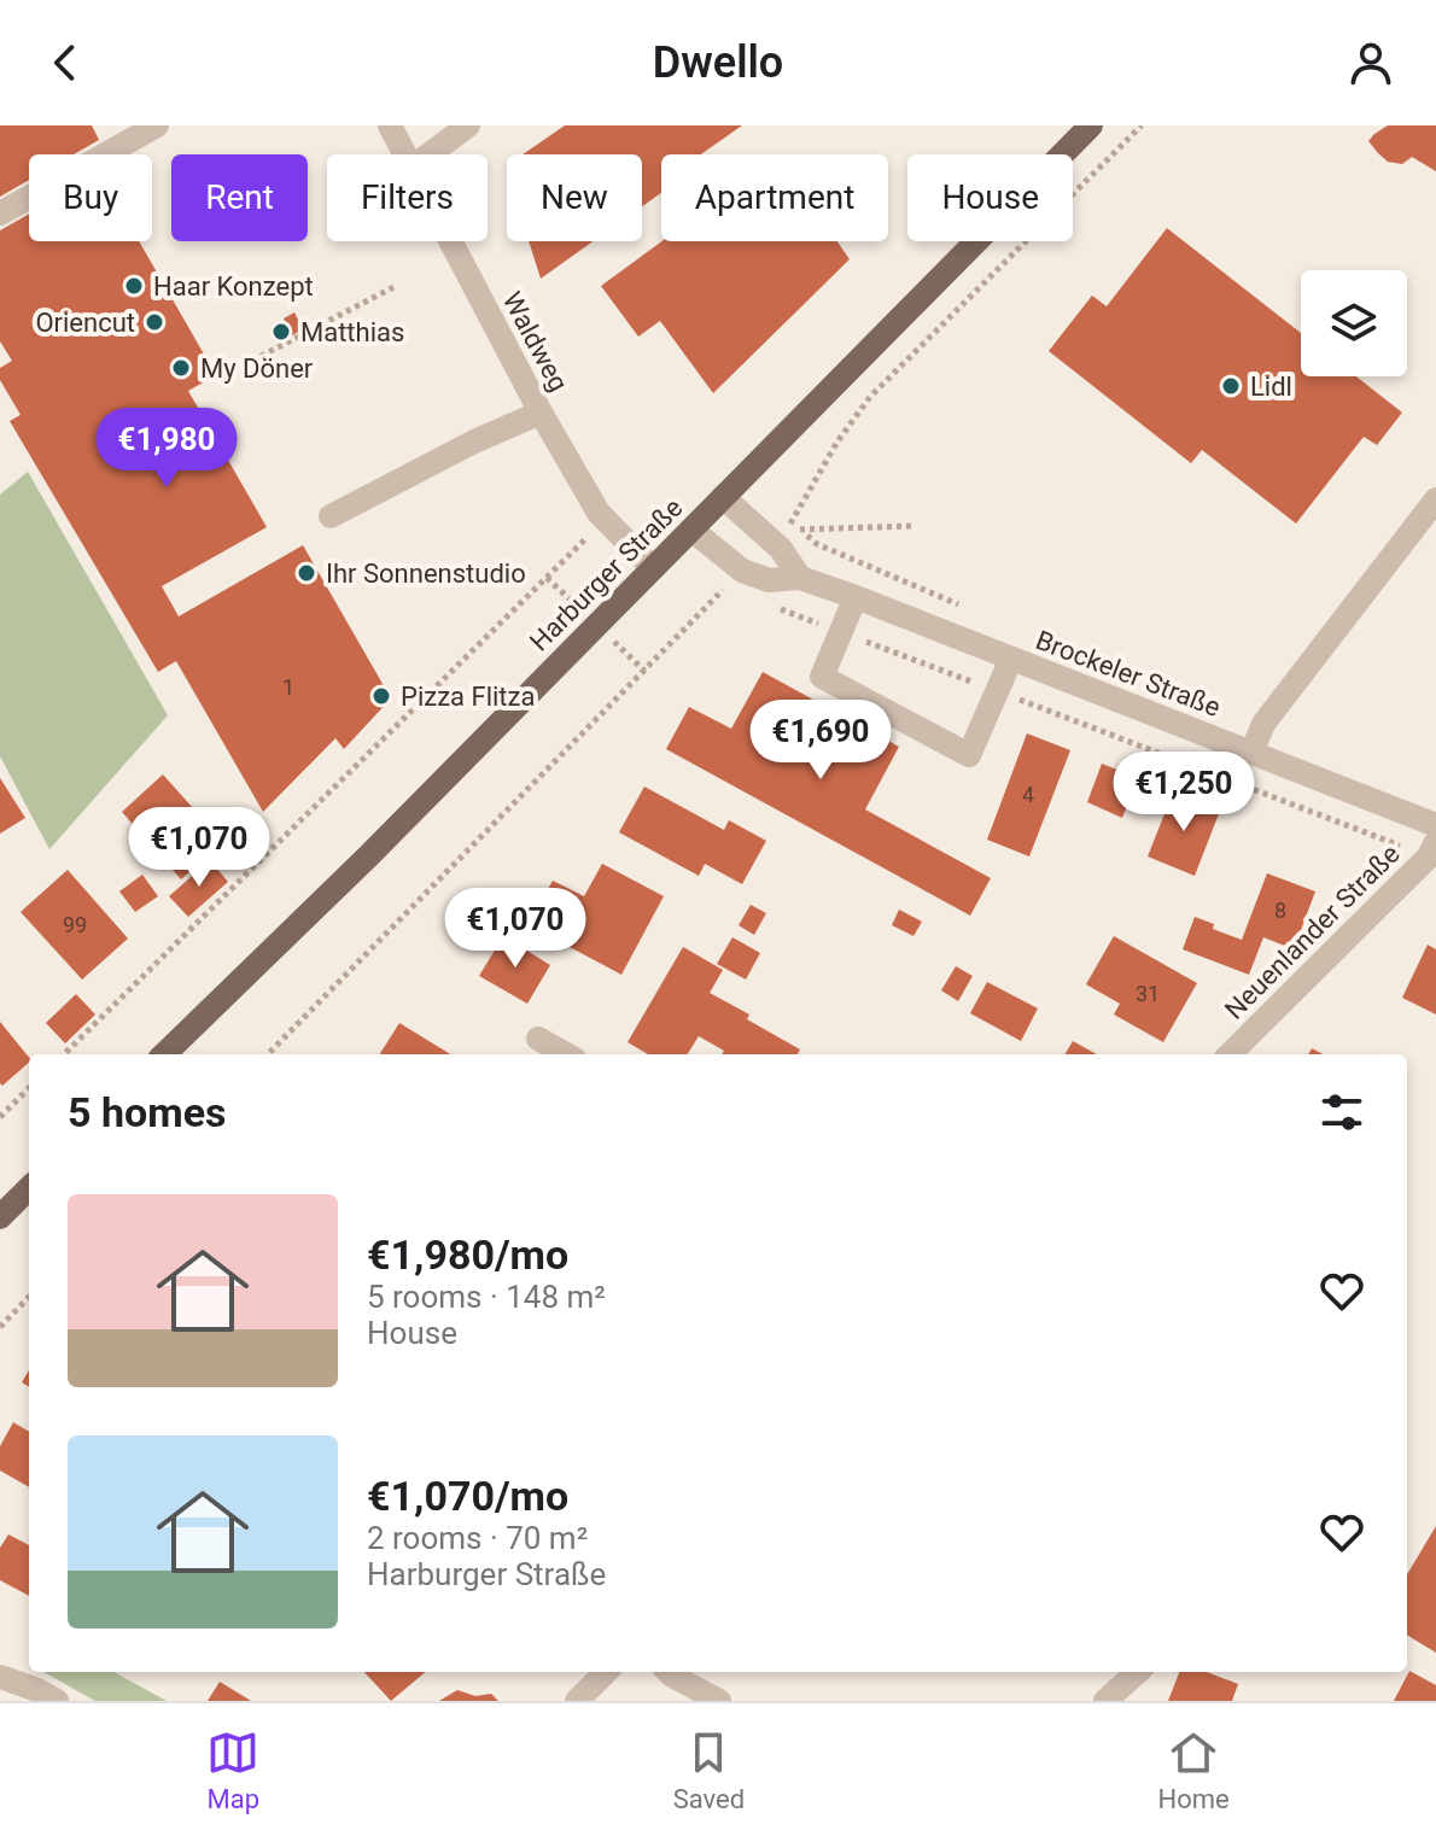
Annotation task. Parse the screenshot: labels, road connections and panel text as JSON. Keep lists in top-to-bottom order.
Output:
{
  "streets": {
    "main road": ["Harburger Straße"],
    "street": ["Waldweg", "Brockeler Straße", "Neuenlander Straße"]
  },
  "crossings": [
    ["Waldweg", "Harburger Straße"],
    ["Harburger Straße", "Brockeler Straße"]
  ],
  "places": [
    "Haar Konzept",
    "Oriencut",
    "Matthias",
    "My Döner",
    "Lidl",
    "Ihr Sonnenstudio",
    "Pizza Flitza"
  ],
  "house_numbers": [
    "1",
    "4",
    "8",
    "99",
    "31"
  ],
  "page": {
    "header": "Dwello",
    "chip": [
      "Buy",
      "Rent",
      "Filters",
      "New",
      "Apartment",
      "House"
    ],
    "price": [
      "€1,980",
      "€1,690",
      "€1,250",
      "€1,070",
      "€1,070"
    ],
    "heading": "5 homes",
    "list": [
      {
        "name": "€1,980/mo",
        "note": "5 rooms · 148 m² · House"
      },
      {
        "name": "€1,070/mo",
        "note": "2 rooms · 70 m² · Harburger Straße"
      }
    ],
    "tabs": ["Map", "Saved", "Home"]
  }
}
